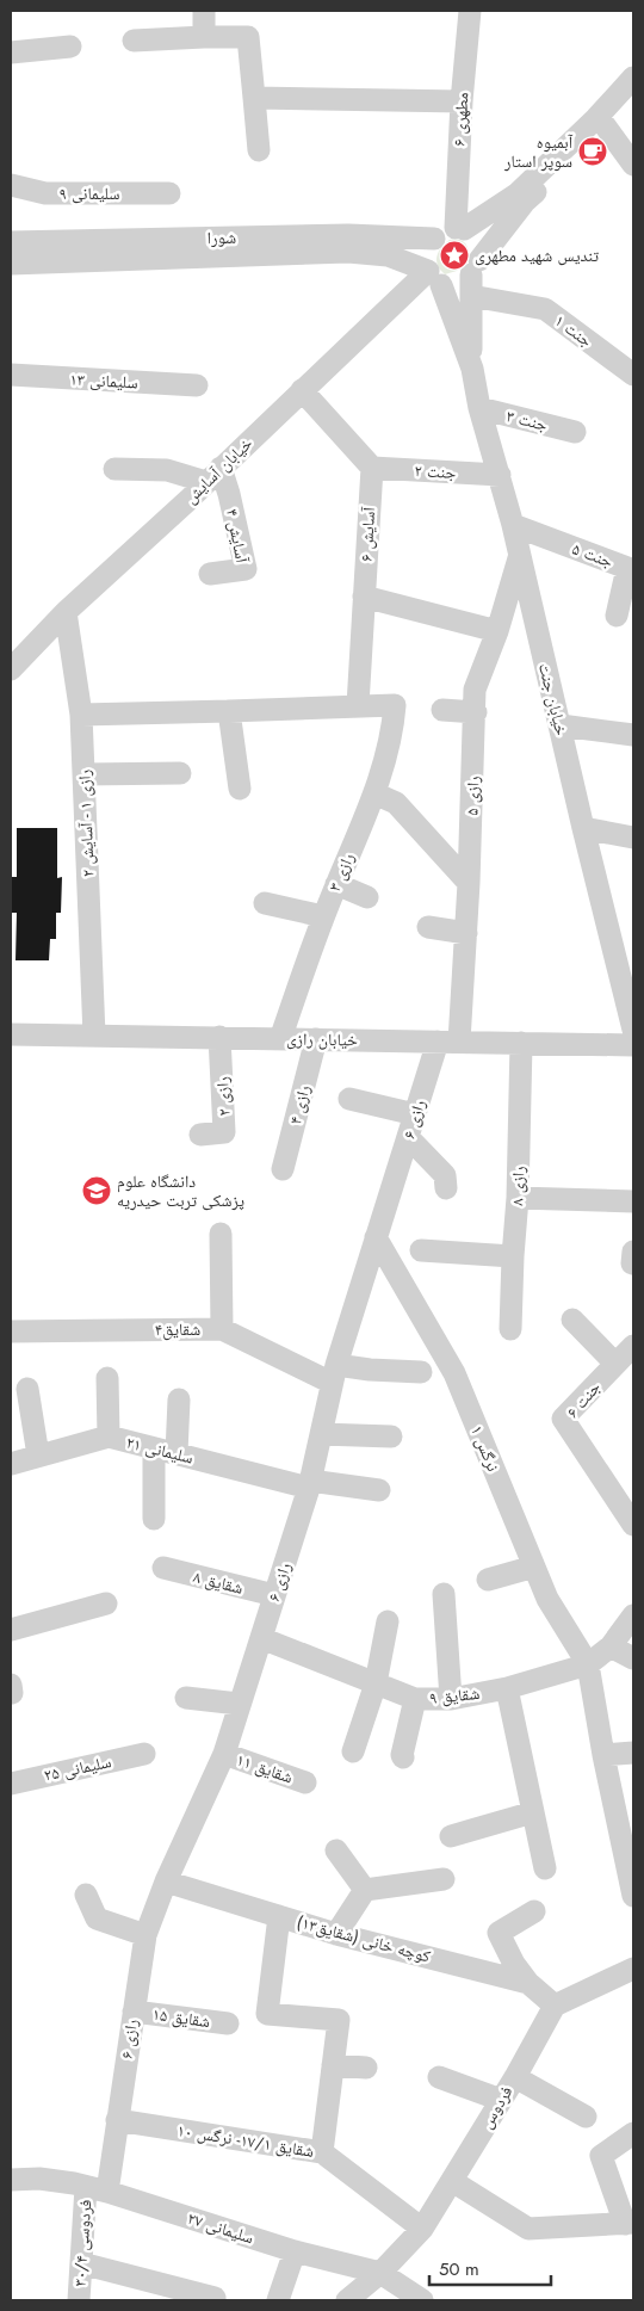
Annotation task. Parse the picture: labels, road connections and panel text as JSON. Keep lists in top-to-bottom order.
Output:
{
  "streets": {
    "street": [
      "مطهری ۶",
      "سلیمانی ۹",
      "شورا",
      "جنت ۱",
      "سلیمانی ۱۳",
      "جنت ۳",
      "خیابان آسایش",
      "جنت ۲",
      "آسایش ۶",
      "آسایش ۴",
      "جنت ۵",
      "خیابان جنت",
      "رازی ۵",
      "رازی ۱ - آسایش ۲",
      "رازی ۳",
      "خیابان رازی",
      "رازی ۲",
      "رازی ۴",
      "رازی ۶",
      "رازی ۸",
      "شقایق۴",
      "جنت ۶",
      "نرگس ۱",
      "سلیمانی ۲۱",
      "شقایق ۸",
      "شقایق ۹",
      "سلیمانی ۲۵",
      "شقایق ۱۱",
      "کوچه خانی (شقایق۱۳)",
      "شقایق ۱۵",
      "فردوس",
      "شقایق ۱۷/۱- نرگس ۱۰",
      "سلیمانی ۲۷",
      "فردوسی ۳۰/۴"
    ]
  },
  "crossings": [
    ["مطهری ۶", "شورا"],
    ["مطهری ۶", "جنت ۱"],
    ["مطهری ۶", "خیابان آسایش"],
    ["مطهری ۶", "خیابان جنت"],
    ["شورا", "جنت ۱"],
    ["شورا", "خیابان آسایش"],
    ["شورا", "خیابان جنت"],
    ["جنت ۱", "خیابان آسایش"],
    ["جنت ۱", "خیابان جنت"],
    ["جنت ۳", "خیابان جنت"],
    ["خیابان آسایش", "آسایش ۴"],
    ["خیابان آسایش", "خیابان جنت"],
    ["خیابان آسایش", "رازی ۱ - آسایش ۲"],
    ["جنت ۲", "آسایش ۶"],
    ["جنت ۲", "خیابان جنت"],
    ["آسایش ۶", "رازی ۳"],
    ["جنت ۵", "خیابان جنت"],
    ["خیابان جنت", "رازی ۵"],
    ["رازی ۵", "خیابان رازی"],
    ["رازی ۵", "رازی ۶"],
    ["رازی ۱ - آسایش ۲", "خیابان رازی"],
    ["رازی ۳", "خیابان رازی"],
    ["خیابان رازی", "رازی ۲"],
    ["خیابان رازی", "رازی ۴"],
    ["خیابان رازی", "رازی ۶"],
    ["خیابان رازی", "رازی ۸"],
    ["رازی ۶", "شقایق۴"],
    ["رازی ۶", "نرگس ۱"],
    ["رازی ۶", "سلیمانی ۲۱"],
    ["رازی ۶", "شقایق ۸"],
    ["رازی ۶", "شقایق ۹"],
    ["رازی ۶", "شقایق ۱۱"],
    ["رازی ۶", "کوچه خانی (شقایق۱۳)"],
    ["رازی ۶", "شقایق ۱۵"],
    ["رازی ۶", "شقایق ۱۷/۱- نرگس ۱۰"],
    ["رازی ۶", "سلیمانی ۲۷"],
    ["رازی ۶", "فردوسی ۳۰/۴"],
    ["نرگس ۱", "شقایق ۹"],
    ["کوچه خانی (شقایق۱۳)", "فردوس"],
    ["فردوس", "شقایق ۱۷/۱- نرگس ۱۰"],
    ["فردوس", "سلیمانی ۲۷"],
    ["سلیمانی ۲۷", "فردوسی ۳۰/۴"]
  ],
  "places": {
    "cafe": ["آبمیوه سوپر استار"],
    "place": ["تندیس شهید مطهری"],
    "school or university": ["دانشگاه علوم پزشکی تربت حیدریه"]
  },
  "scale_bar": "50 m"
}
